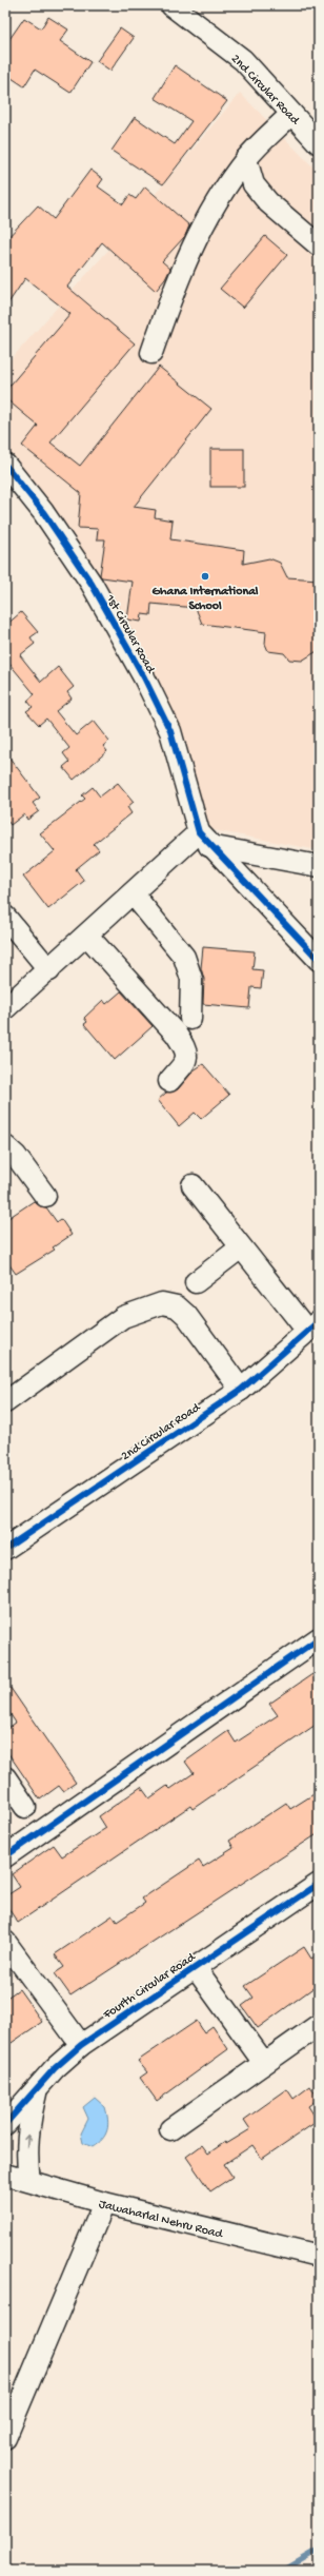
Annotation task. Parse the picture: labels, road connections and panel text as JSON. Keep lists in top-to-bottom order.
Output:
{
  "streets": {
    "street": [
      "2nd Circular Road",
      "1st Circular Road",
      "Fourth Circular Road",
      "Jawaharlal Nehru Road"
    ]
  },
  "crossings": [
    ["Fourth Circular Road", "Jawaharlal Nehru Road"]
  ],
  "places": ["Ghana International School"]
}
